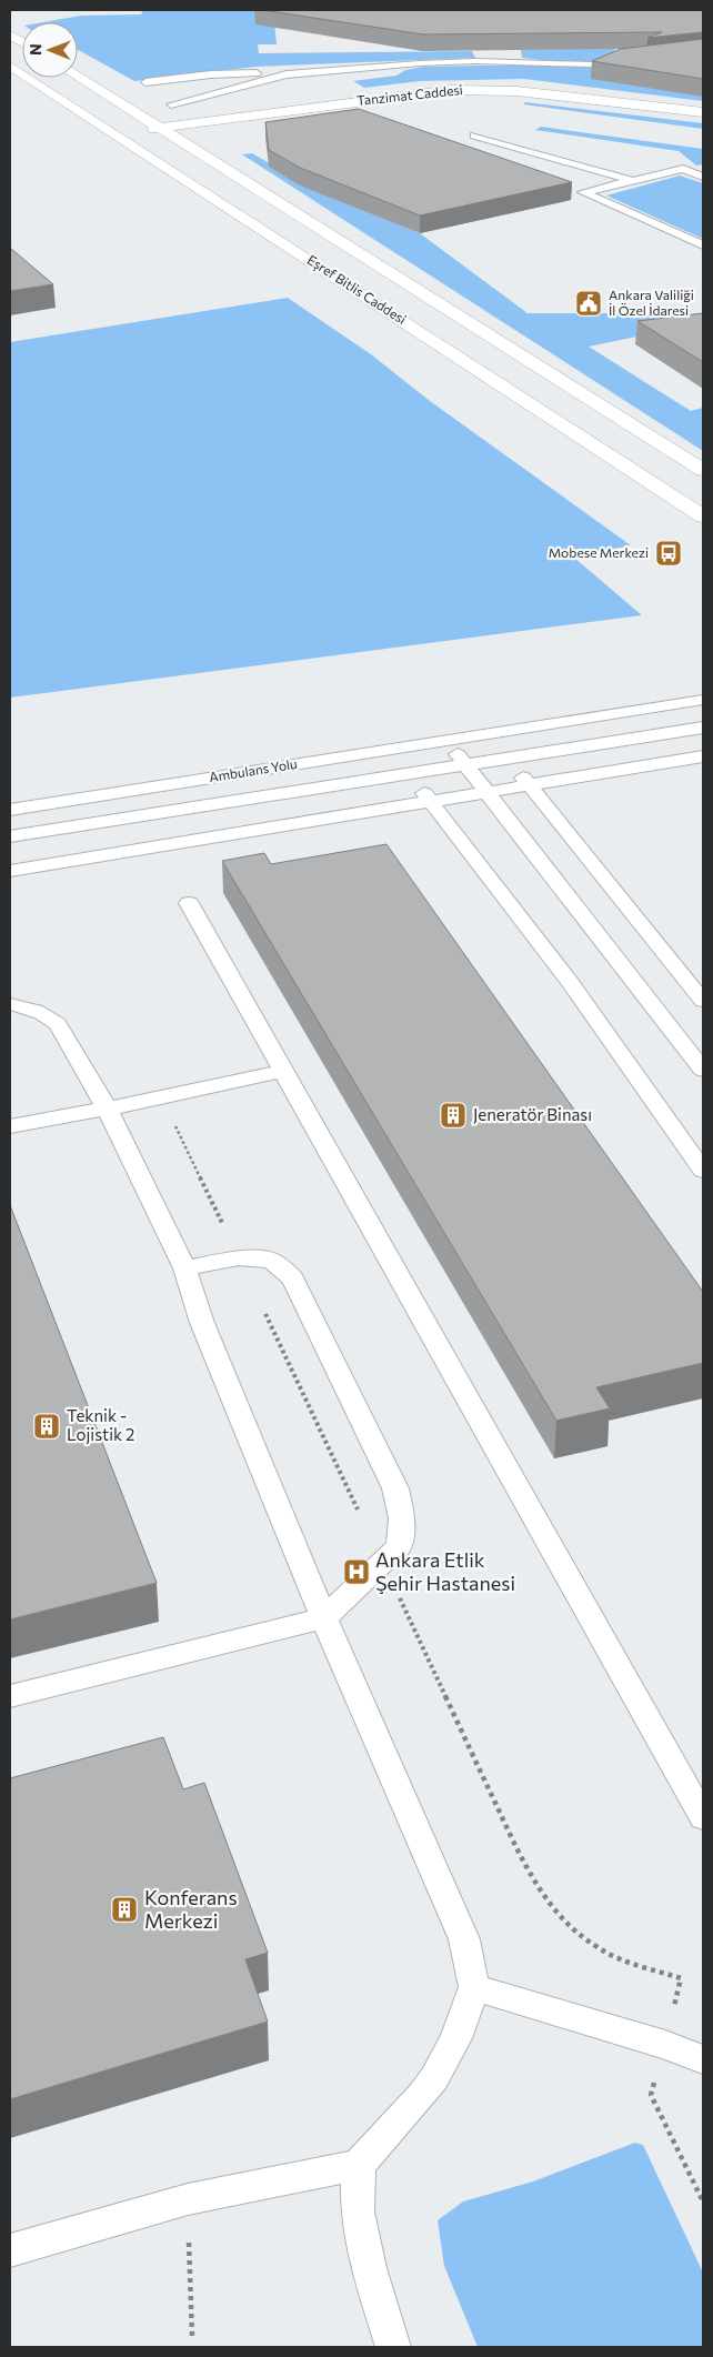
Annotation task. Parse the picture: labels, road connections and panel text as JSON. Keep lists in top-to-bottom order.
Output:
{
  "streets": {
    "main road": ["Tanzimat Caddesi", "Eşref Bitlis Caddesi"],
    "lane": ["Ambulans Yolu"]
  },
  "crossings": [
    ["Tanzimat Caddesi", "Eşref Bitlis Caddesi"]
  ],
  "places": {
    "public building": ["Ankara Valiliği İl Özel İdaresi"],
    "bus stop": ["Mobese Merkezi"],
    "building": ["Jeneratör Binası", "Teknik - Lojistik 2", "Konferans Merkezi"],
    "hospital": ["Ankara Etlik Şehir Hastanesi"]
  },
  "north": "left"
}
